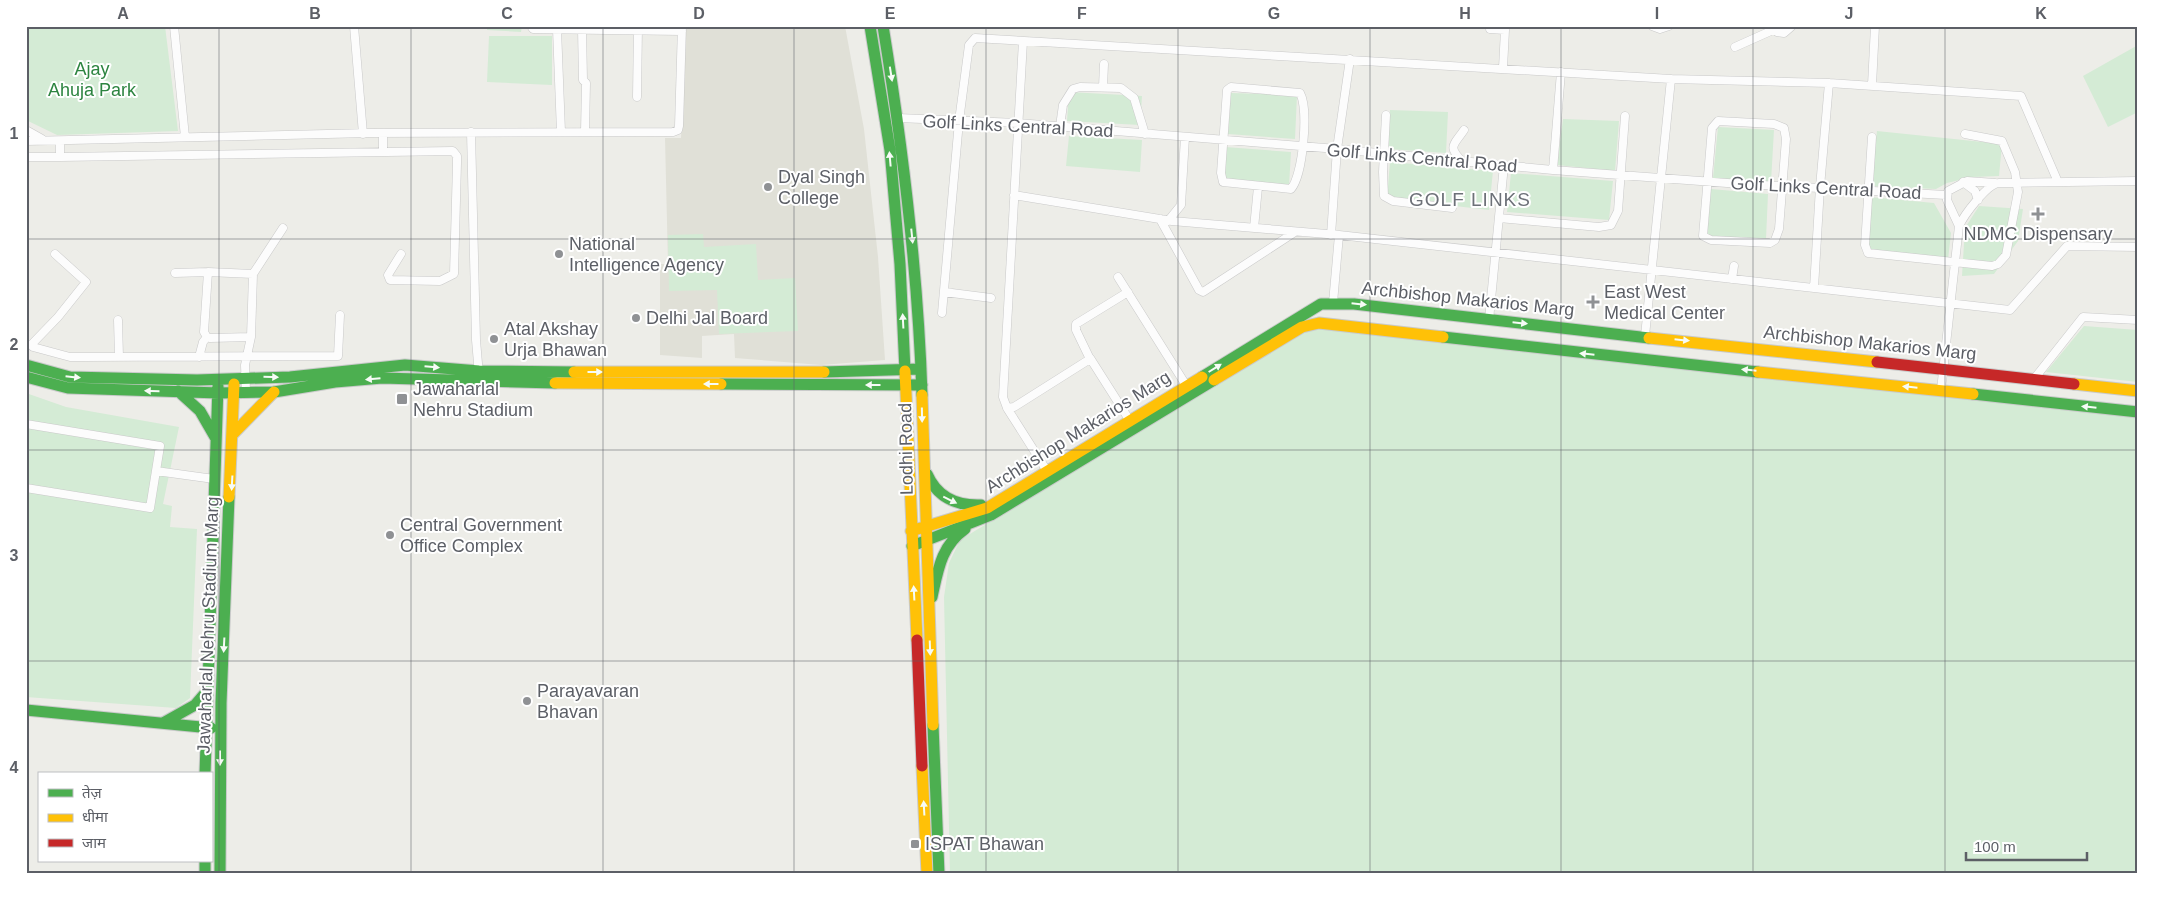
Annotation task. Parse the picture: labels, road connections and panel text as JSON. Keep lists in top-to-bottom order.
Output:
{
  "streets": {
    "street": [
      "Golf Links Central Road",
      "Archbishop Makarios Marg",
      "Lodhi Road",
      "Jawaharlal Nehru Stadium Marg"
    ]
  },
  "crossings": [
    ["Golf Links Central Road", "Archbishop Makarios Marg"],
    ["Golf Links Central Road", "Lodhi Road"],
    ["Archbishop Makarios Marg", "Lodhi Road"]
  ],
  "districts": ["GOLF LINKS"],
  "parks": ["Ajay Ahuja Park"],
  "places": {
    "other": [
      "Dyal Singh College",
      "National Intelligence Agency",
      "Delhi Jal Board",
      "Atal Akshay Urja Bhawan",
      "Central Government Office Complex",
      "Parayavaran Bhavan"
    ],
    "health": ["NDMC Dispensary", "East West Medical Center"],
    "transit": ["Jawaharlal Nehru Stadium", "ISPAT Bhawan"]
  },
  "legend": ["तेज़", "धीमा", "जाम"],
  "scale_bar": "100 m",
  "grid": {
    "columns": [
      "A",
      "B",
      "C",
      "D",
      "E",
      "F",
      "G",
      "H",
      "I",
      "J",
      "K"
    ],
    "rows": [
      "1",
      "2",
      "3",
      "4"
    ]
  }
}
